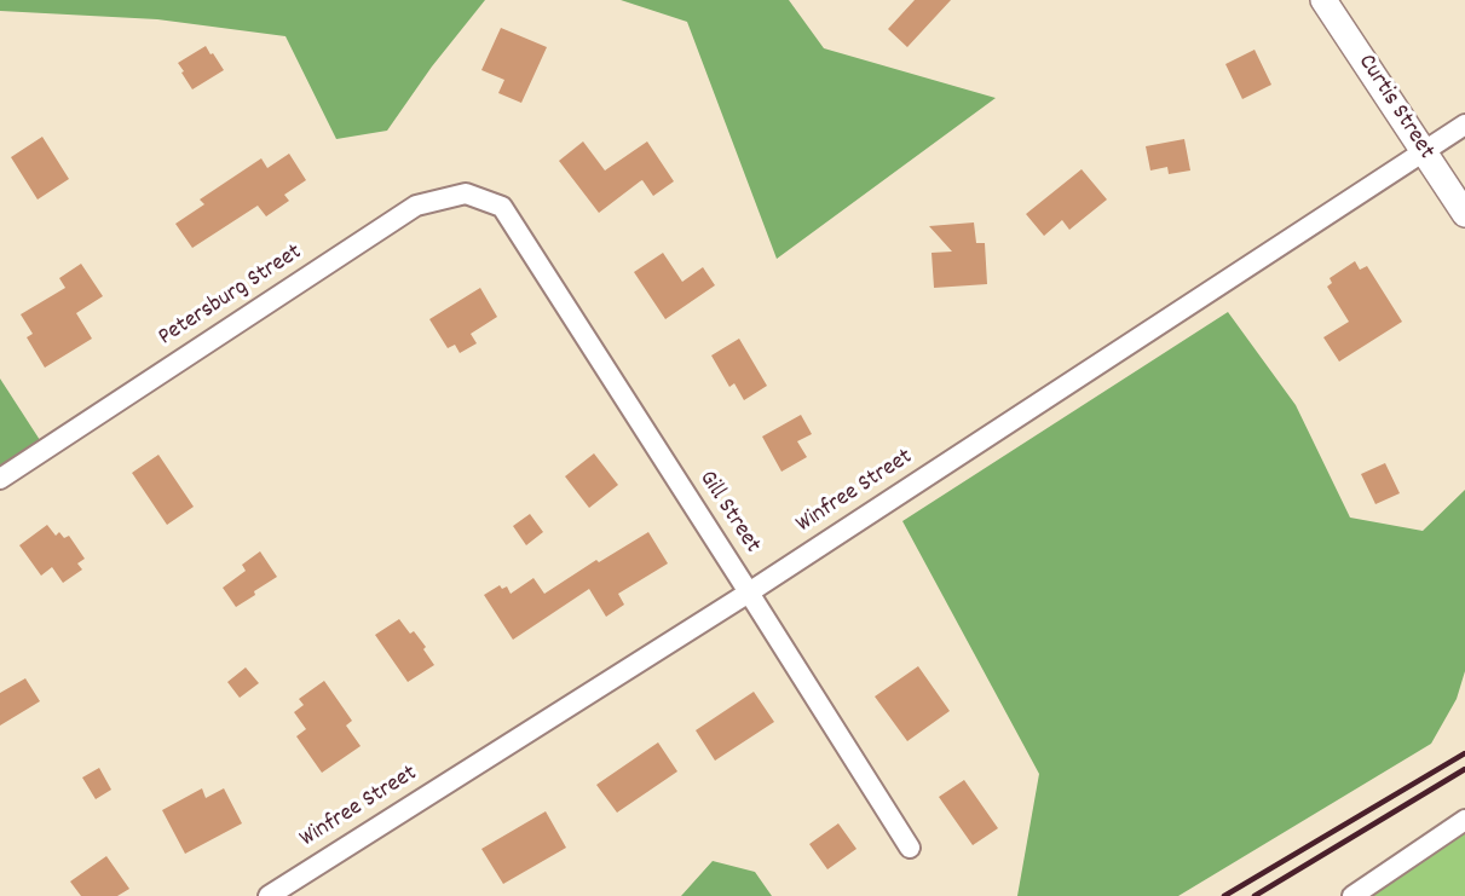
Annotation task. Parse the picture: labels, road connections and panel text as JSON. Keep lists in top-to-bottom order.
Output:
{
  "streets": {
    "street": [
      "Curtis Street",
      "Petersburg Street",
      "Winfree Street",
      "Gill Street"
    ]
  },
  "crossings": [
    ["Curtis Street", "Winfree Street"],
    ["Petersburg Street", "Gill Street"],
    ["Winfree Street", "Gill Street"]
  ]
}
